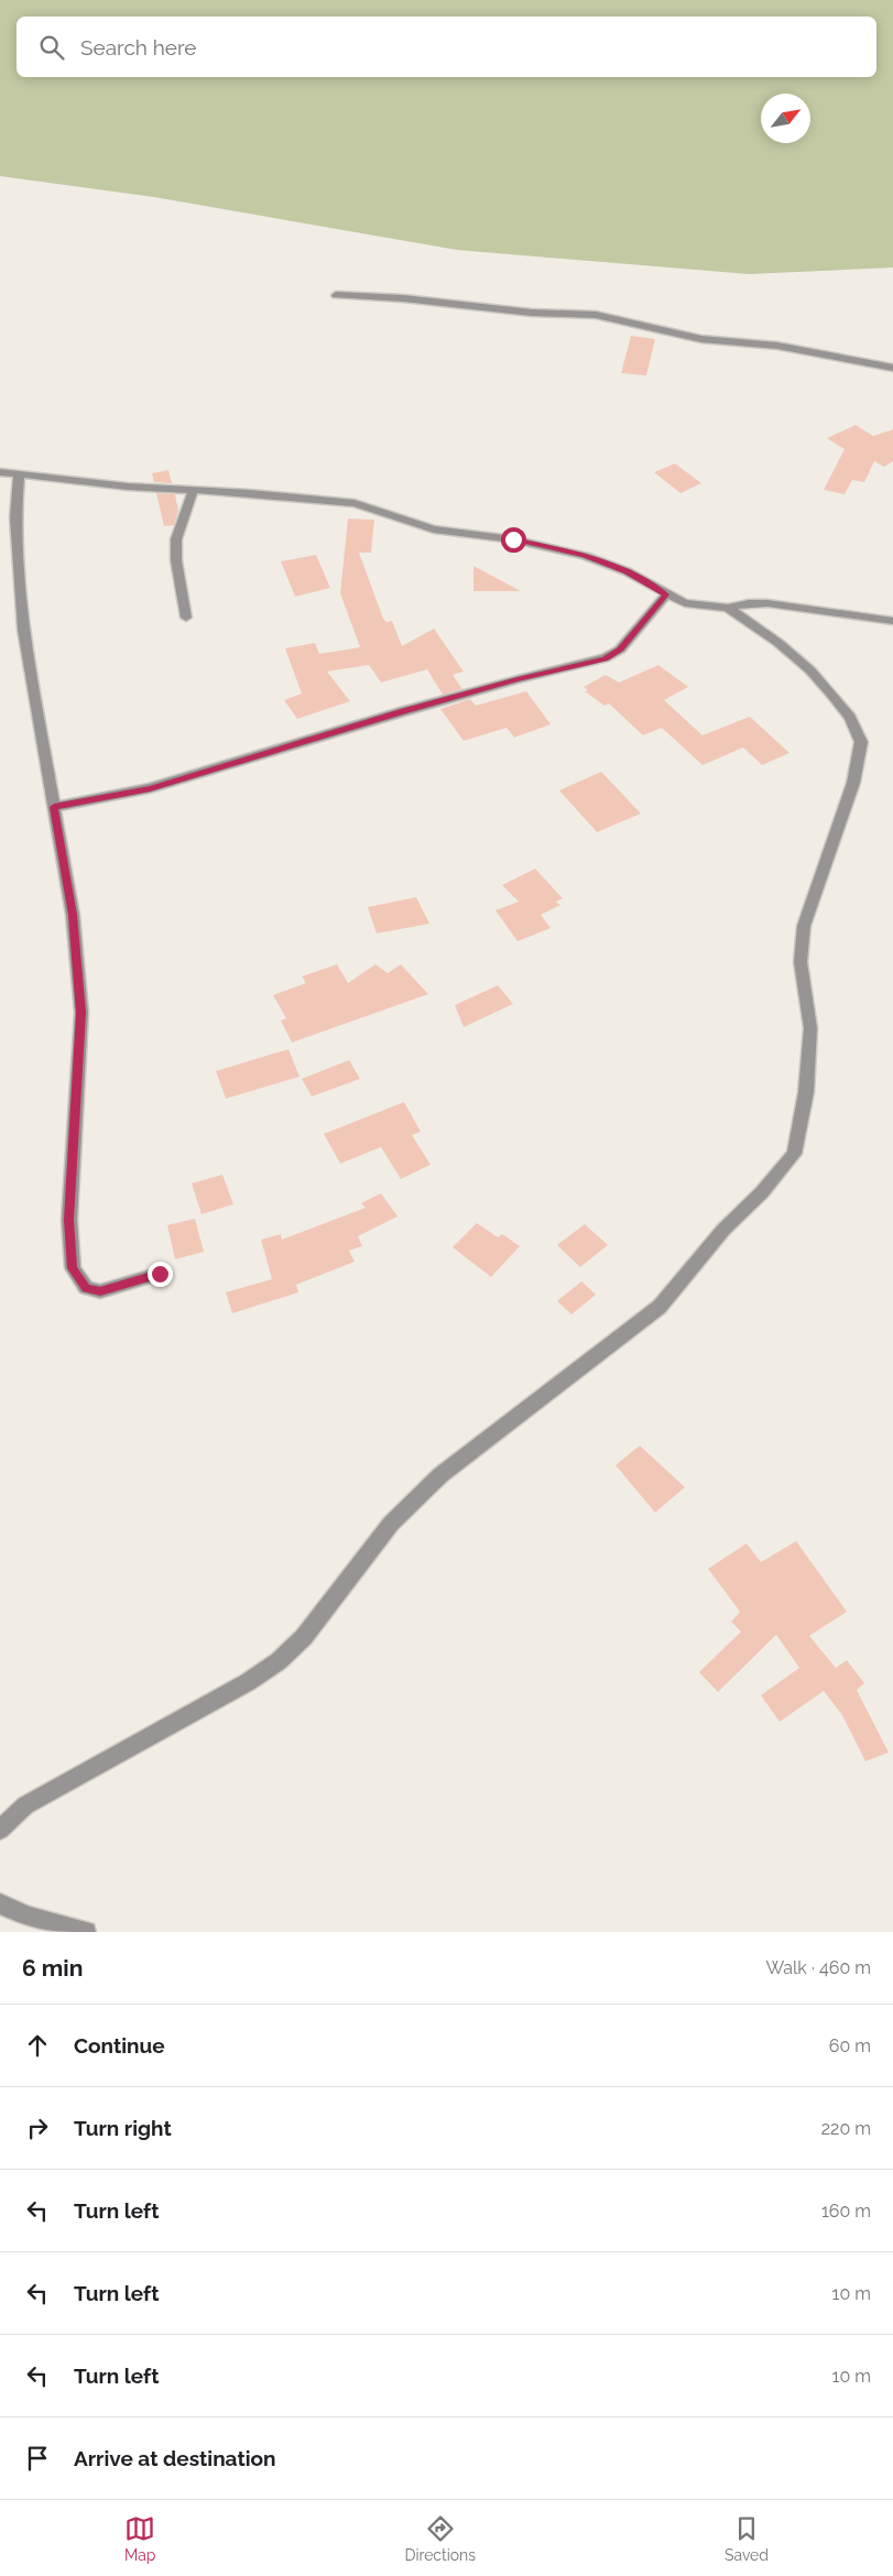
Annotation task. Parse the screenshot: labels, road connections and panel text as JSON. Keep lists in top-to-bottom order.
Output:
{
  "north": "top right",
  "page": {
    "search": "Search here",
    "heading": ["6 min", "Walk · 460 m"],
    "list": [
      ["Continue", "60 m"],
      ["Turn right", "220 m"],
      ["Turn left", "160 m"],
      ["Turn left", "10 m"],
      ["Turn left", "10 m"],
      "Arrive at destination"
    ],
    "nav": ["Map", "Directions", "Saved"]
  }
}
